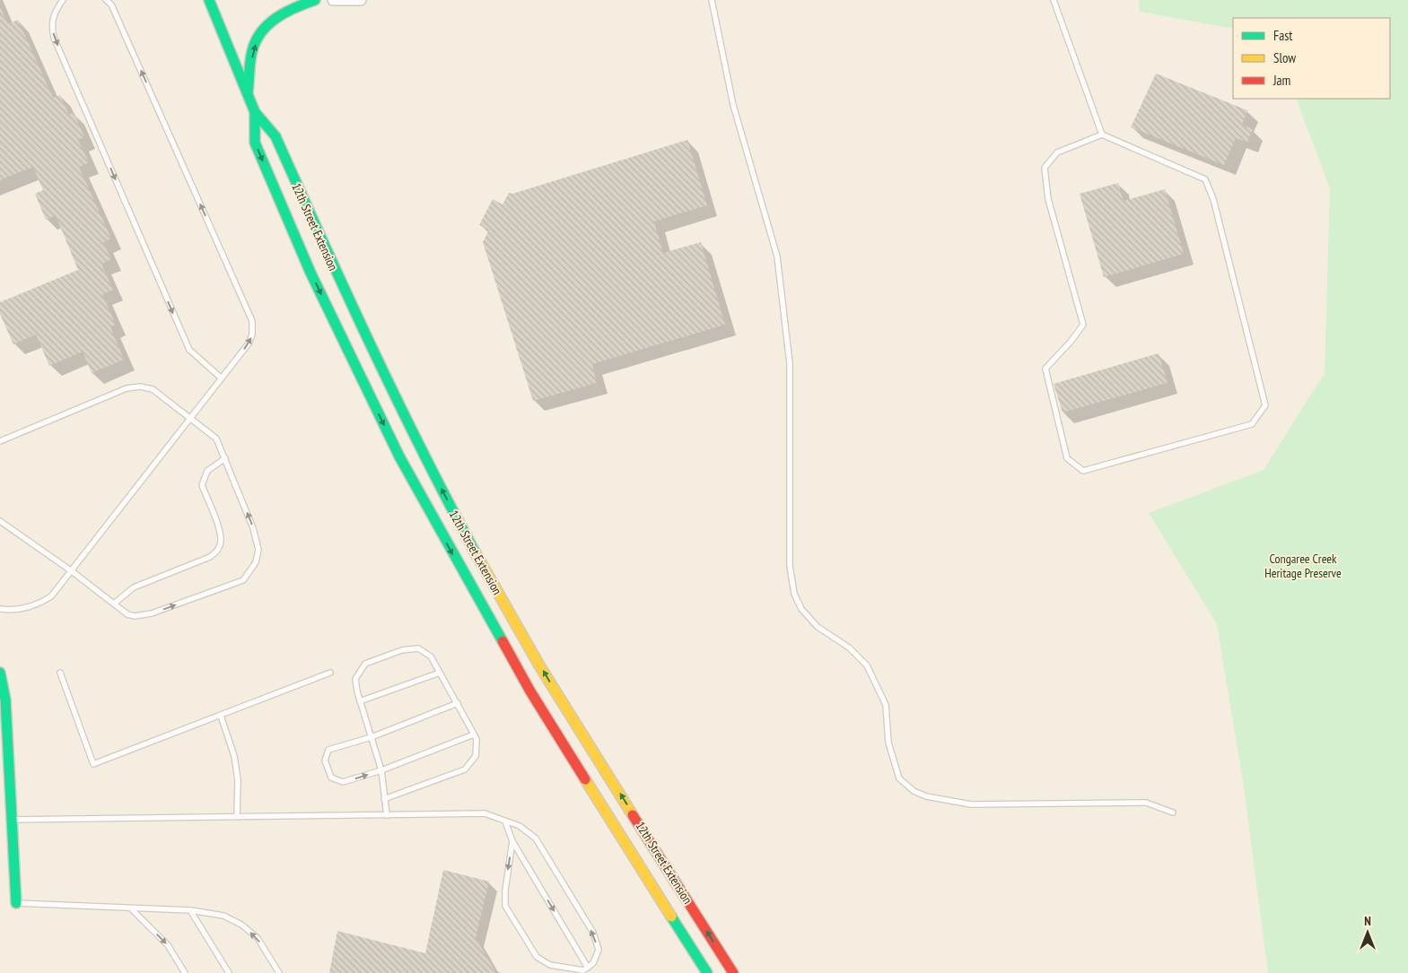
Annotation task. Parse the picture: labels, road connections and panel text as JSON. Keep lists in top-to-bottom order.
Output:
{
  "streets": {
    "main road": ["12th Street Extension"]
  },
  "parks": ["Congaree Creek Heritage Preserve"],
  "legend": ["Fast", "Slow", "Jam"],
  "north": "top"
}
